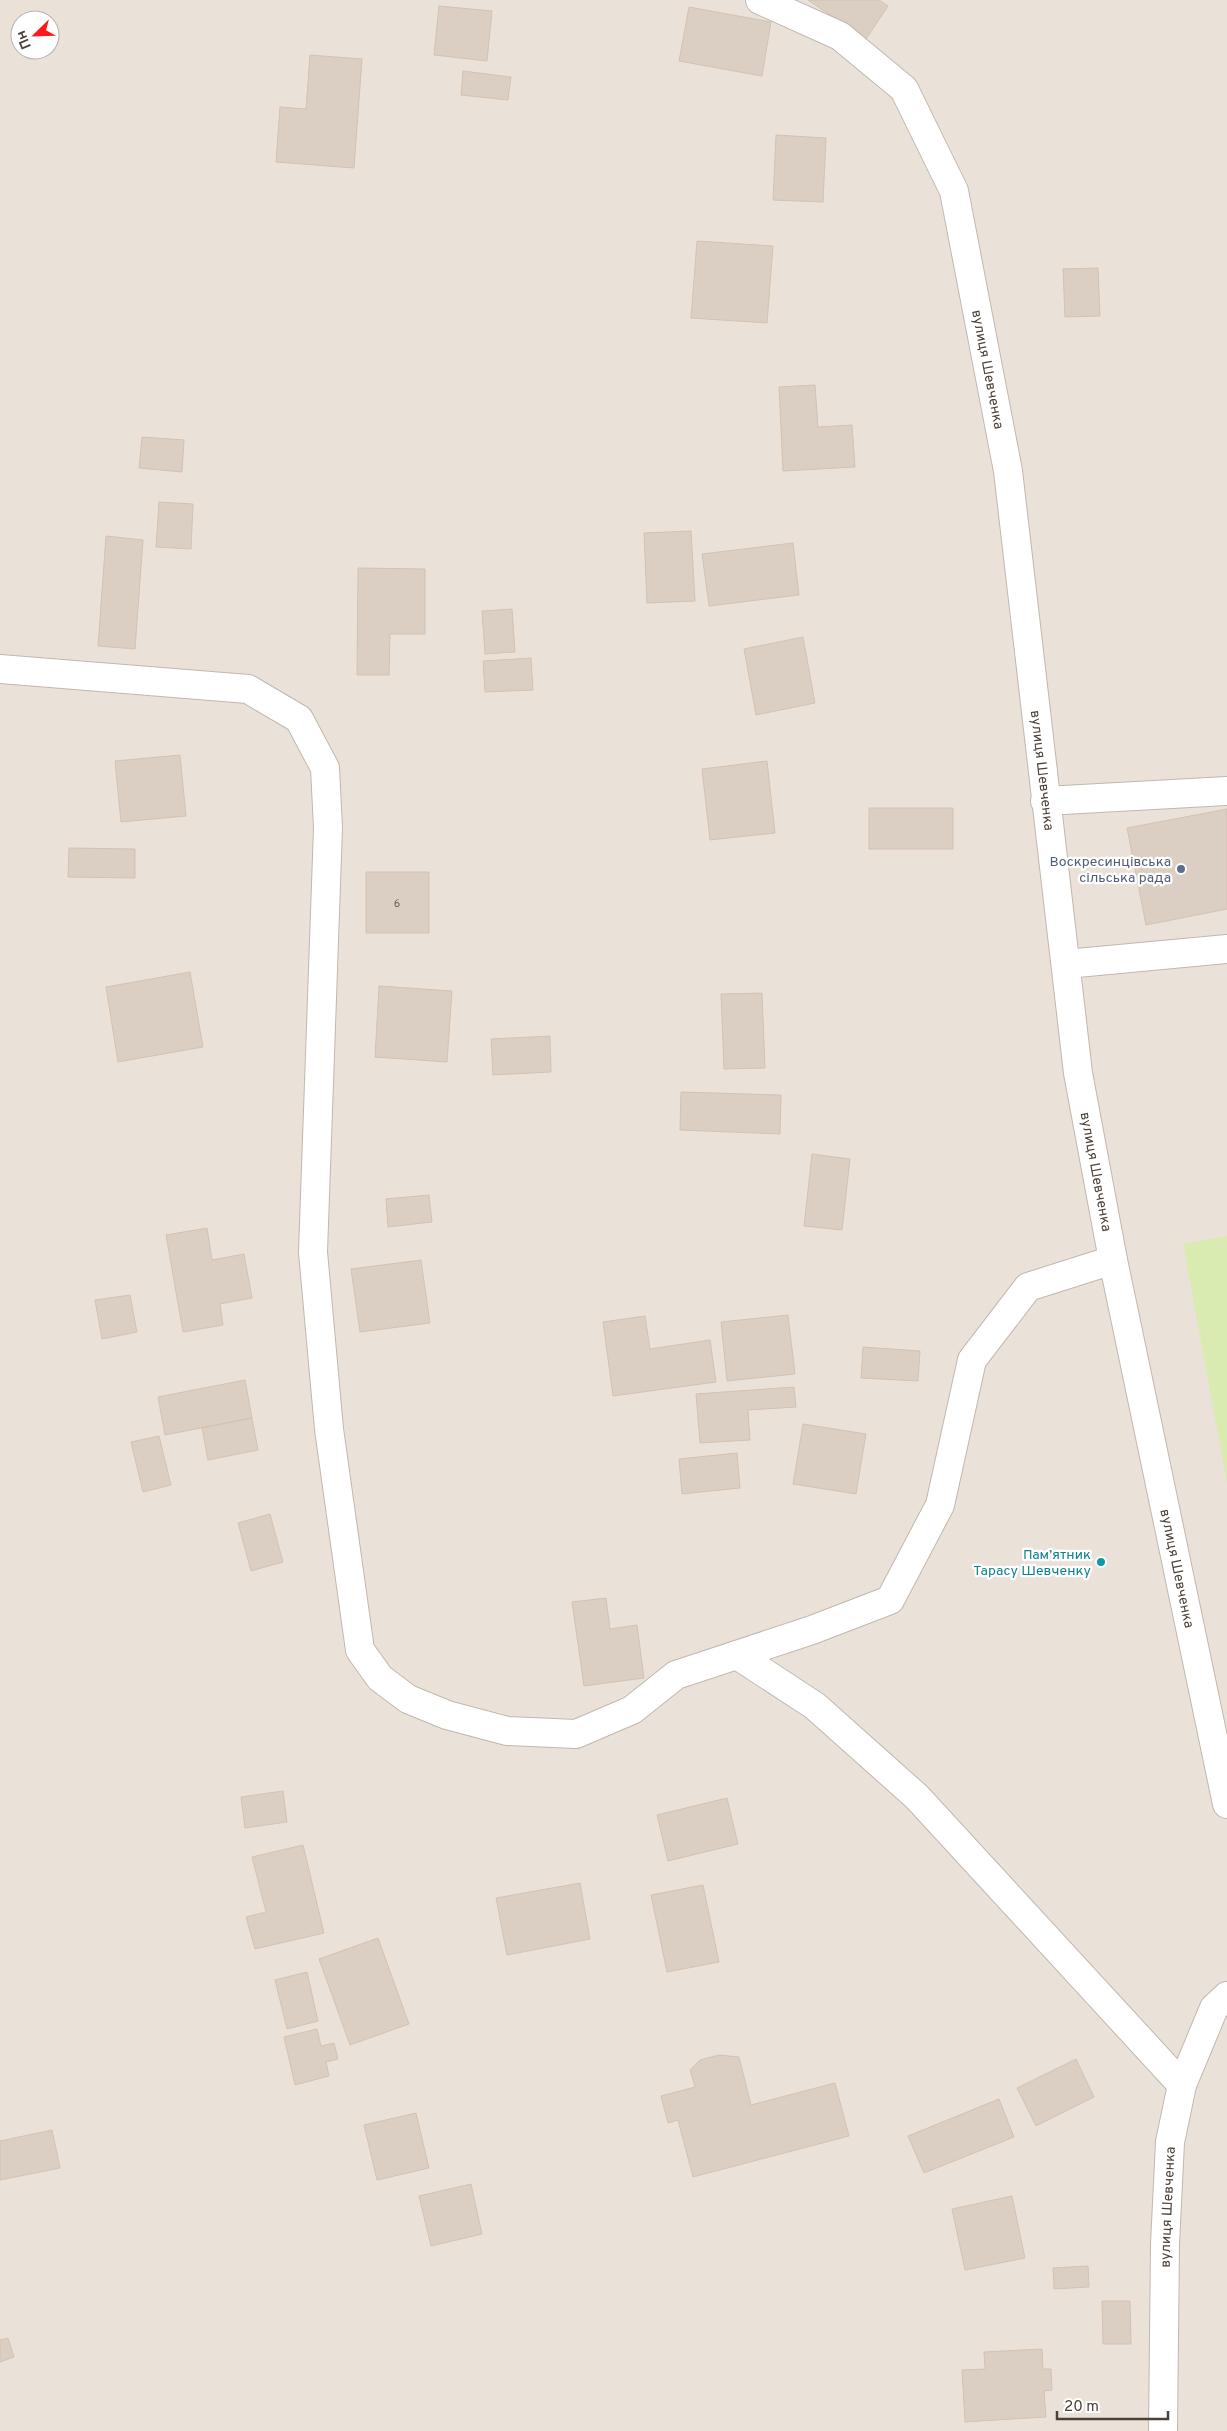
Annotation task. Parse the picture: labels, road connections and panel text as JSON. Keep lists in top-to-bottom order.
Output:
{
  "streets": {
    "street": ["вулиця Шевченка"]
  },
  "places": ["Воскресинцівська сільська рада", "Пам’ятник Тарасу Шевченку"],
  "house_numbers": ["6"],
  "scale_bar": "20 m",
  "north": "bottom left"
}
